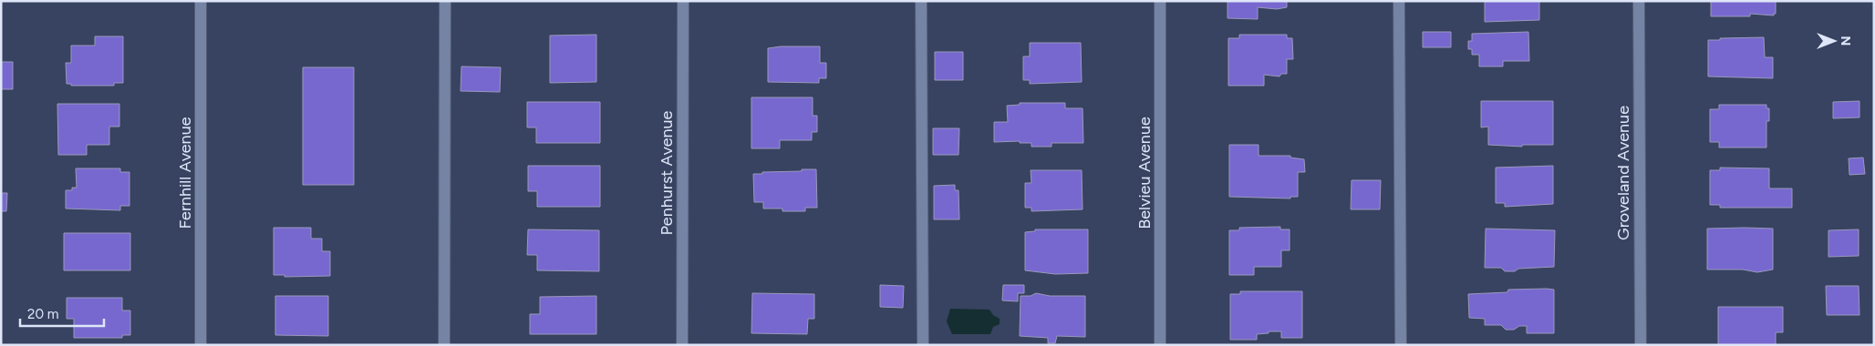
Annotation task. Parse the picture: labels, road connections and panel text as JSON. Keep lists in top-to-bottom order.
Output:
{
  "streets": {
    "street": [
      "Fernhill Avenue",
      "Penhurst Avenue",
      "Belvieu Avenue",
      "Groveland Avenue"
    ]
  },
  "scale_bar": "20 m",
  "north": "right"
}
